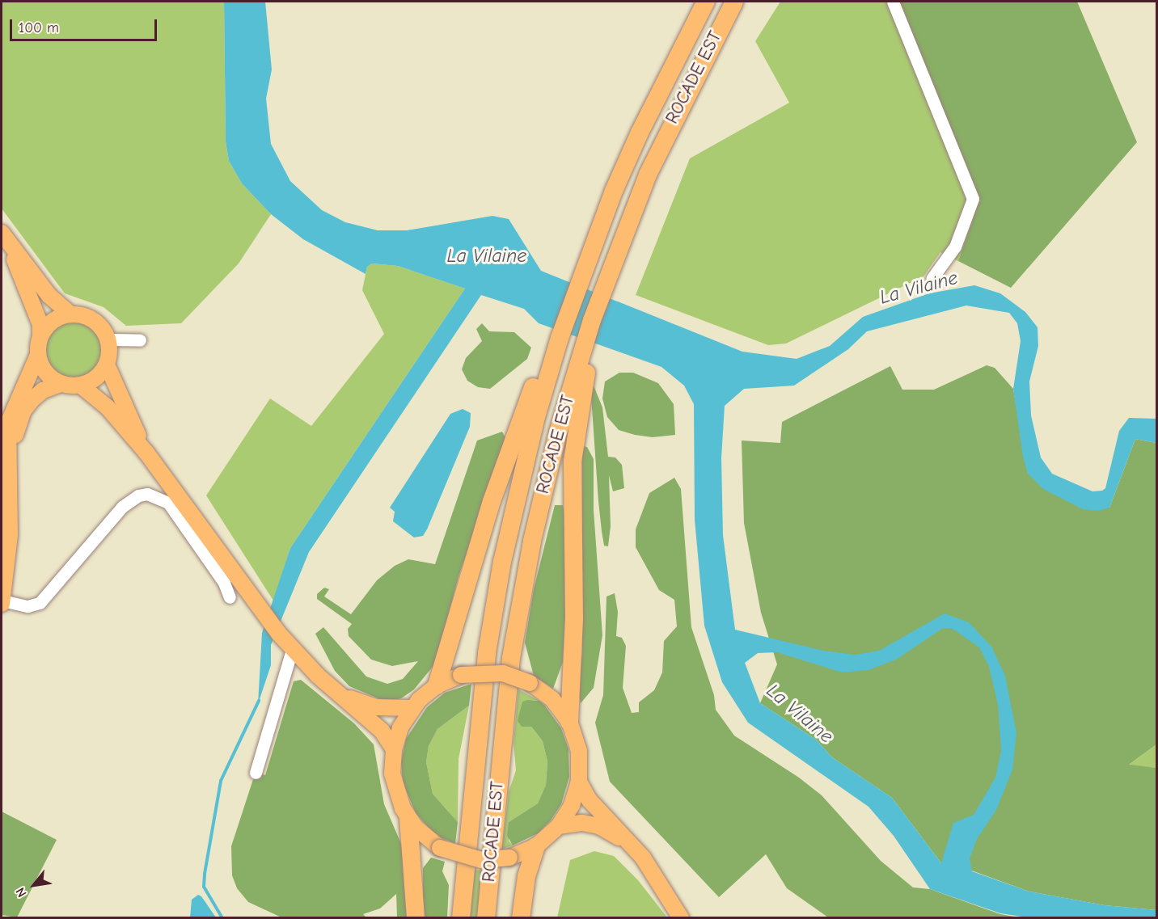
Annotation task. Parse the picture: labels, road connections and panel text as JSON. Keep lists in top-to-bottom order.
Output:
{
  "streets": {
    "highway": ["ROCADE EST"]
  },
  "water": ["La Vilaine"],
  "scale_bar": "100 m",
  "north": "bottom left"
}
